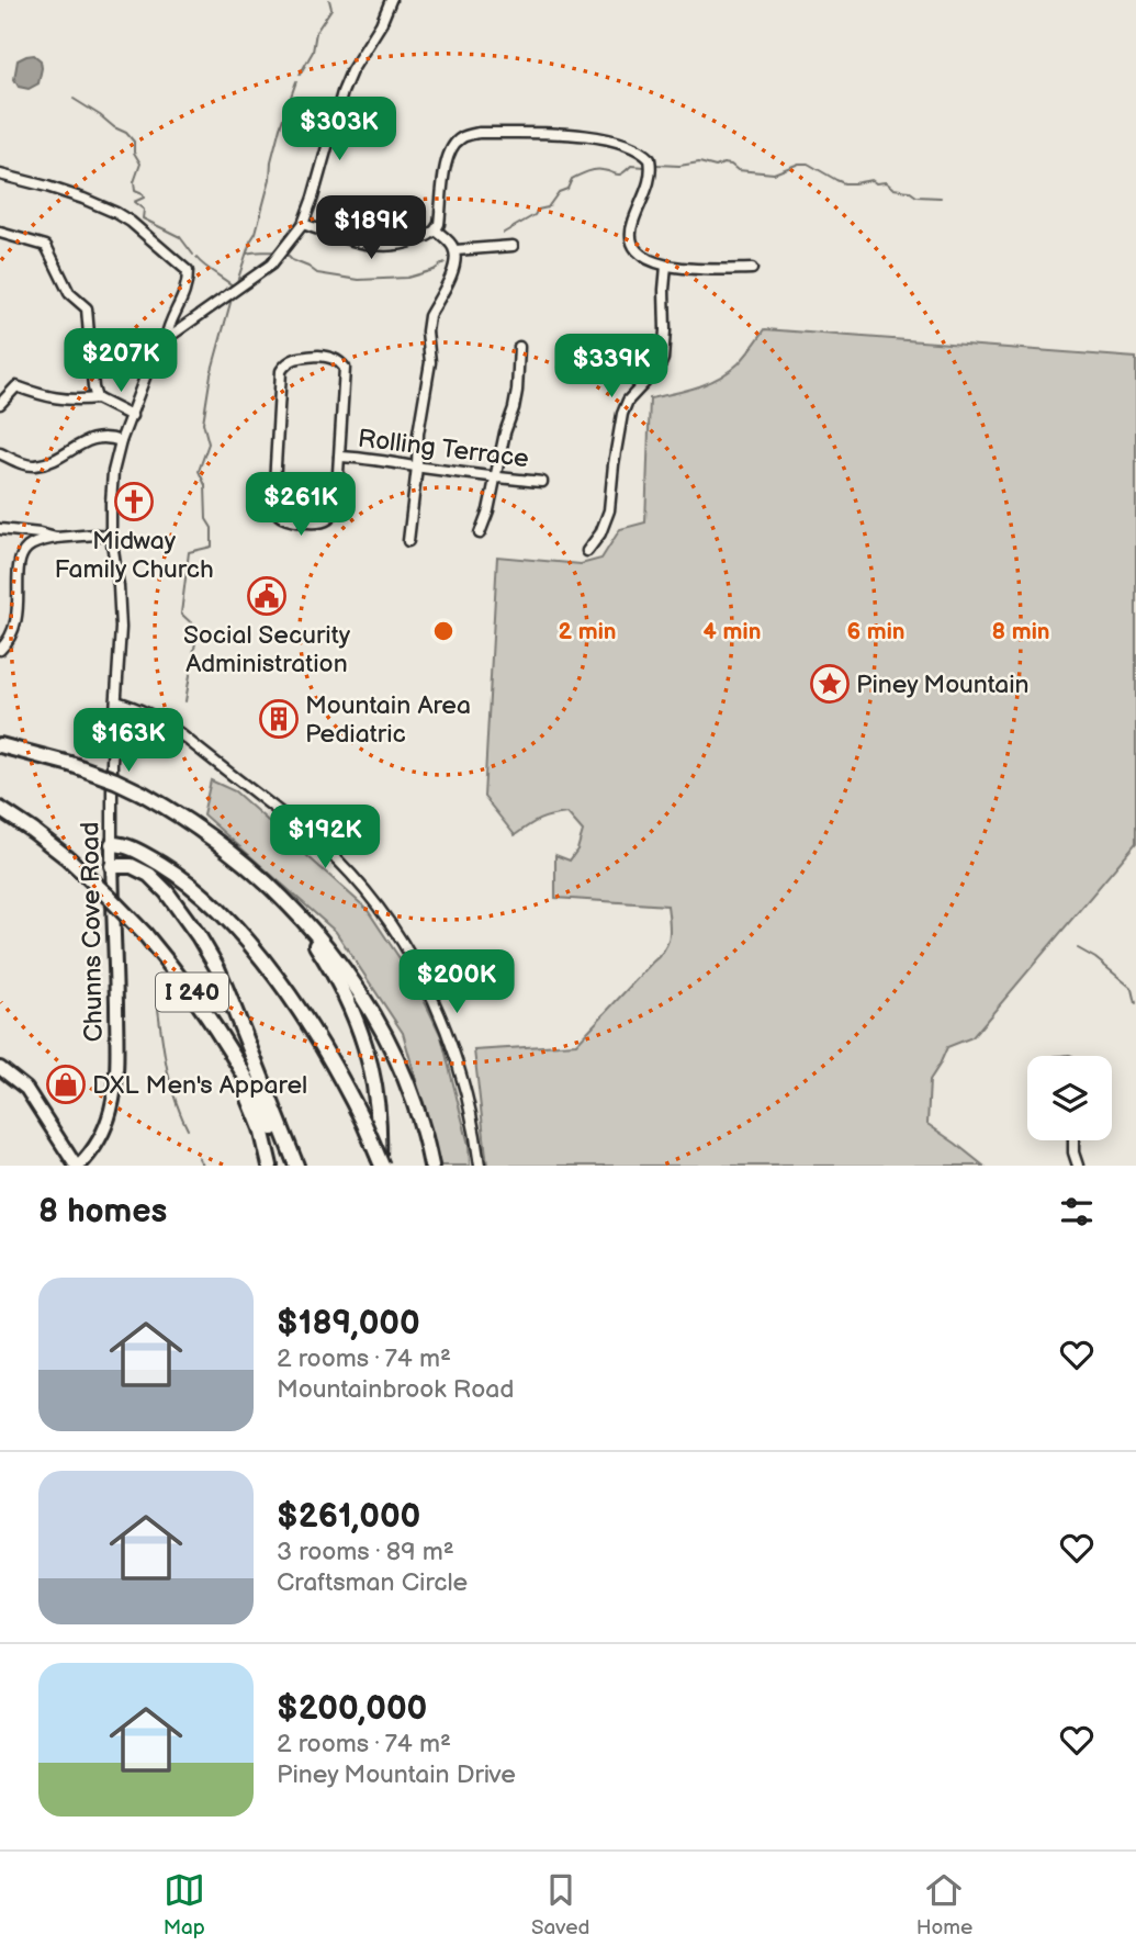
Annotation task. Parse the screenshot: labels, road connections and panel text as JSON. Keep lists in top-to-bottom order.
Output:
{
  "streets": {
    "highway": ["I 240"],
    "main road": ["Chunns Cove Road"],
    "street": ["Rolling Terrace"]
  },
  "places": {
    "church": ["Midway Family Church"],
    "public building": ["Social Security Administration"],
    "place": ["Piney Mountain"],
    "building": ["Mountain Area Pediatric"],
    "shop": ["DXL Men's Apparel"]
  },
  "page": {
    "price": [
      "$303K",
      "$189K",
      "$207K",
      "$339K",
      "$261K",
      "$163K",
      "$192K",
      "$200K"
    ],
    "heading": "8 homes",
    "list": [
      {
        "name": "$189,000",
        "note": "2 rooms · 74 m² · Mountainbrook Road"
      },
      {
        "name": "$261,000",
        "note": "3 rooms · 89 m² · Craftsman Circle"
      },
      {
        "name": "$200,000",
        "note": "2 rooms · 74 m² · Piney Mountain Drive"
      }
    ],
    "tabs": ["Map", "Saved", "Home"]
  },
  "rings": [
    "2 min",
    "4 min",
    "6 min",
    "8 min"
  ]
}
